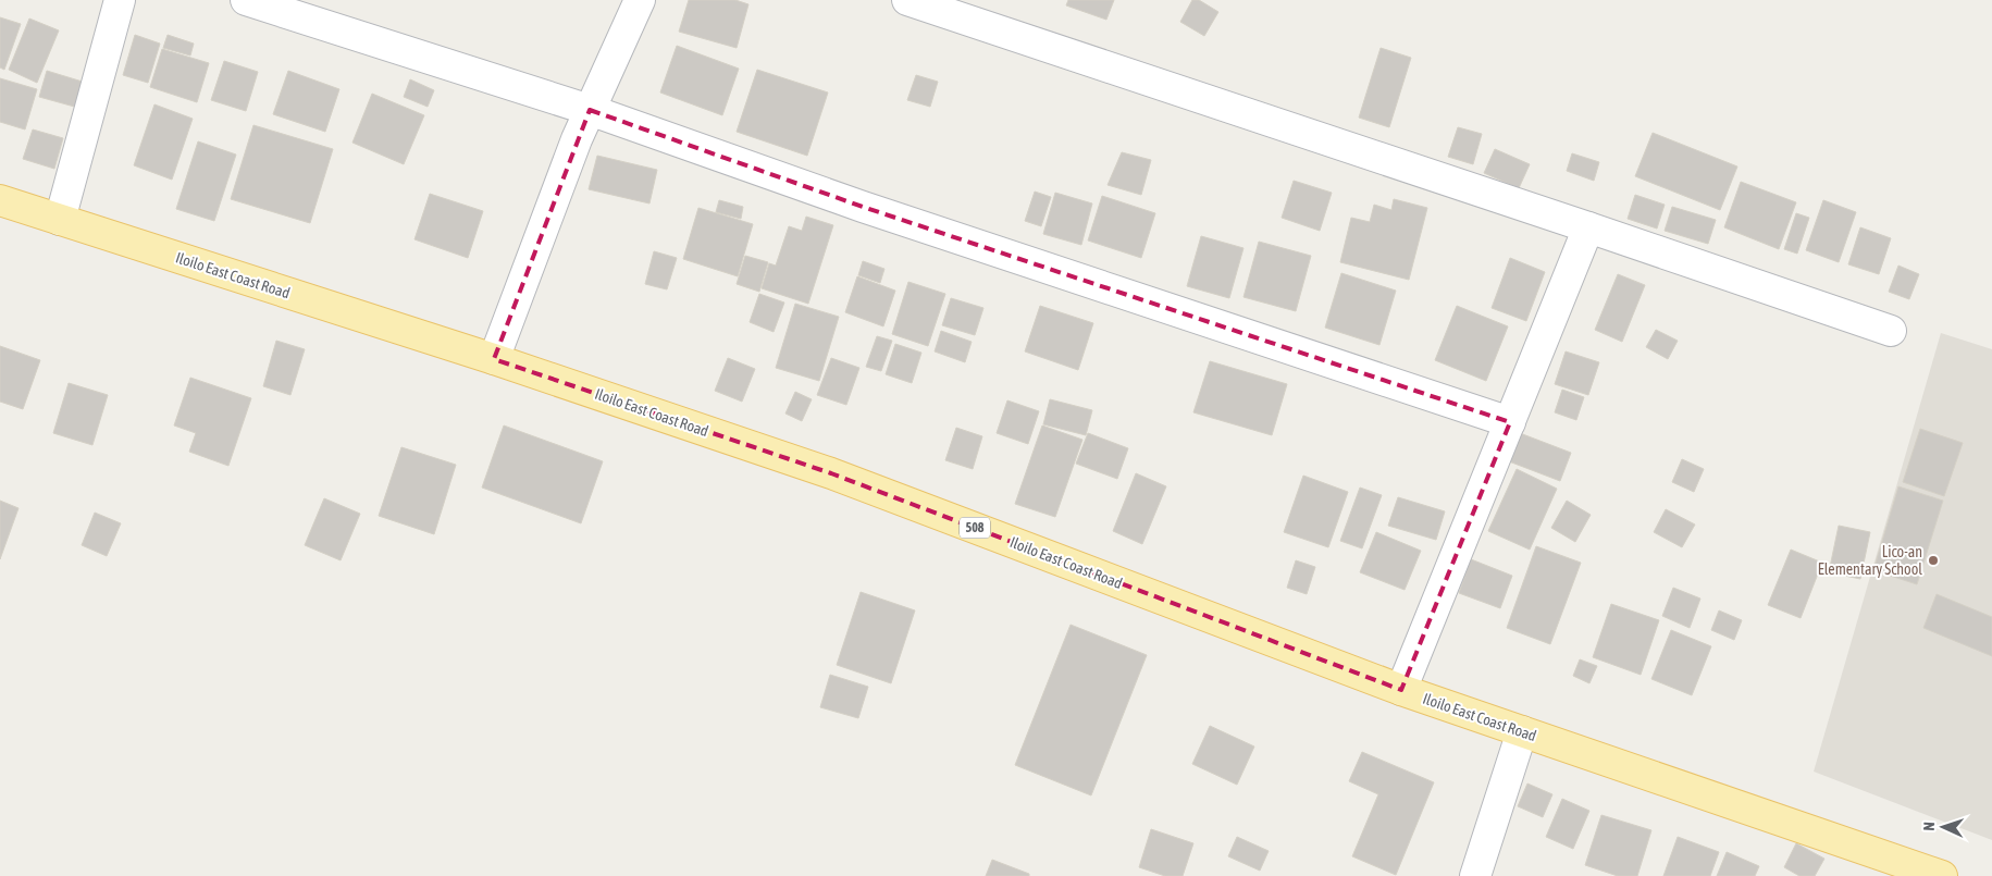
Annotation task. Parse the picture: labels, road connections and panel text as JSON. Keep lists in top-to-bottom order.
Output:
{
  "streets": {
    "main road": ["Iloilo East Coast Road", "508"]
  },
  "places": ["Lico-an Elementary School"],
  "north": "left"
}
